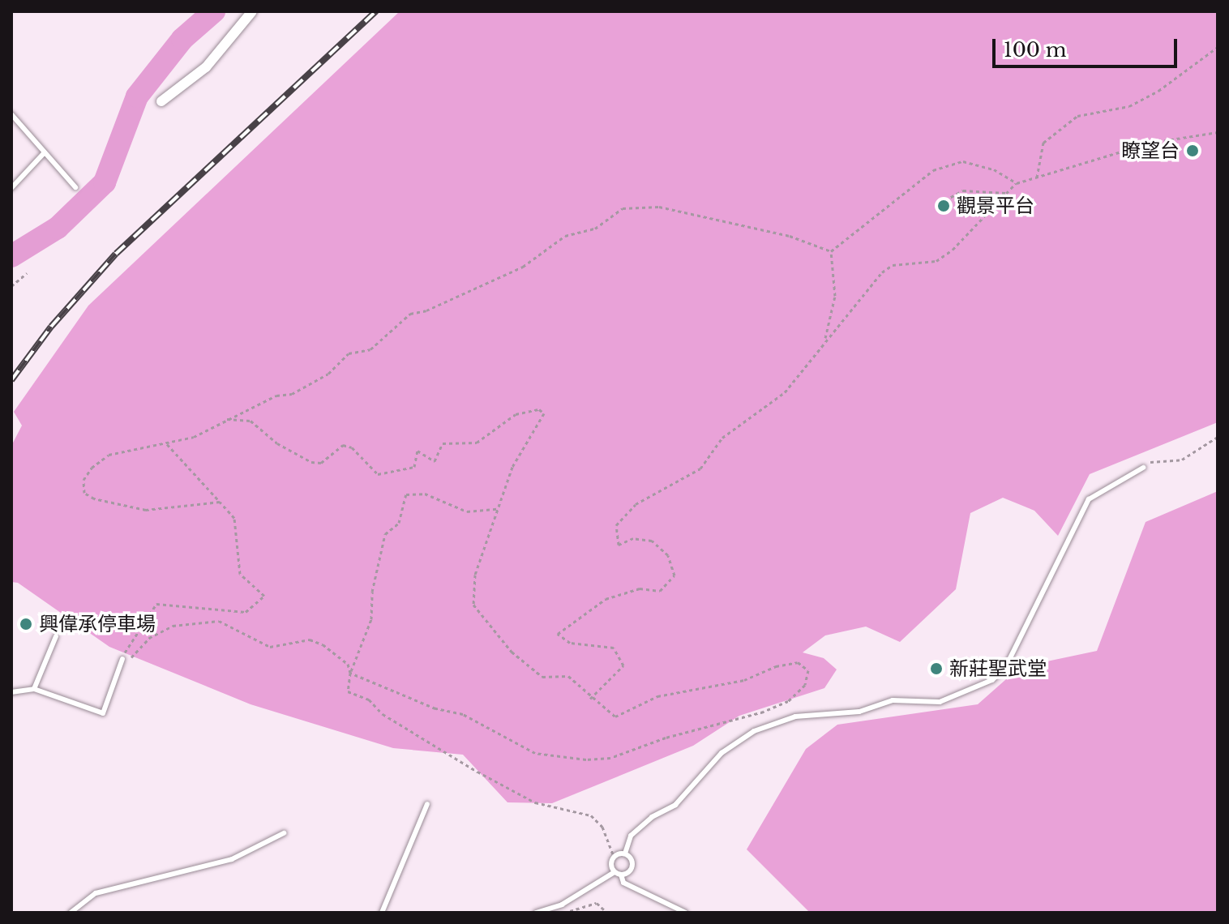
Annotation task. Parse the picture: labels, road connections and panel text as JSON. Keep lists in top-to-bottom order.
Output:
{
  "places": [
    "瞭望台",
    "觀景平台",
    "興偉承停車場",
    "新莊聖武堂"
  ],
  "scale_bar": "100 m"
}
